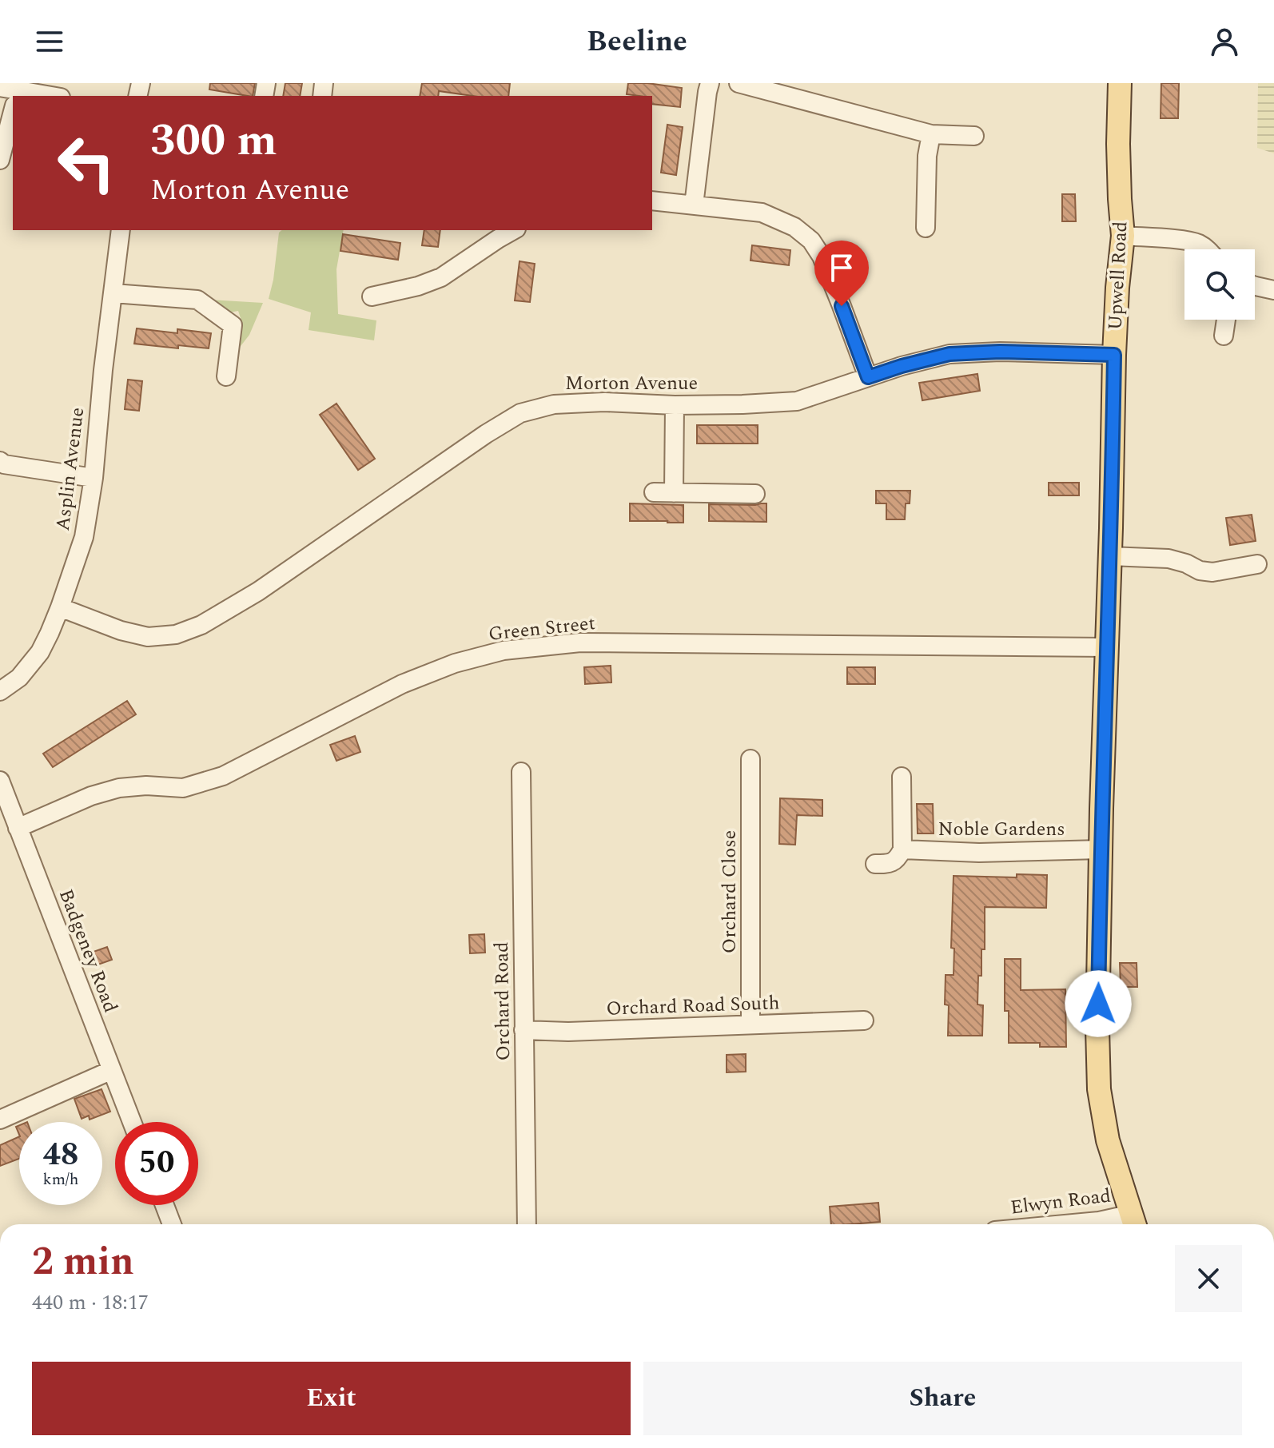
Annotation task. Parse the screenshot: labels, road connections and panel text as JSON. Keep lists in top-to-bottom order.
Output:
{
  "streets": {
    "main road": ["Upwell Road"],
    "street": [
      "Morton Avenue",
      "Asplin Avenue",
      "Green Street",
      "Noble Gardens",
      "Orchard Close",
      "Badgeney Road",
      "Orchard Road",
      "Orchard Road South",
      "Elwyn Road"
    ]
  },
  "crossings": [
    ["Upwell Road", "Morton Avenue"],
    ["Upwell Road", "Green Street"],
    ["Upwell Road", "Noble Gardens"],
    ["Upwell Road", "Elwyn Road"],
    ["Morton Avenue", "Asplin Avenue"],
    ["Green Street", "Badgeney Road"],
    ["Orchard Close", "Orchard Road South"],
    ["Orchard Road", "Orchard Road South"]
  ],
  "page": {
    "header": "Beeline",
    "turn": ["300 m", "Morton Avenue"],
    "speed": "48 km/h",
    "limit": "50",
    "heading": ["2 min", "440 m · 18:17"],
    "buttons": ["Exit", "Share"]
  }
}
